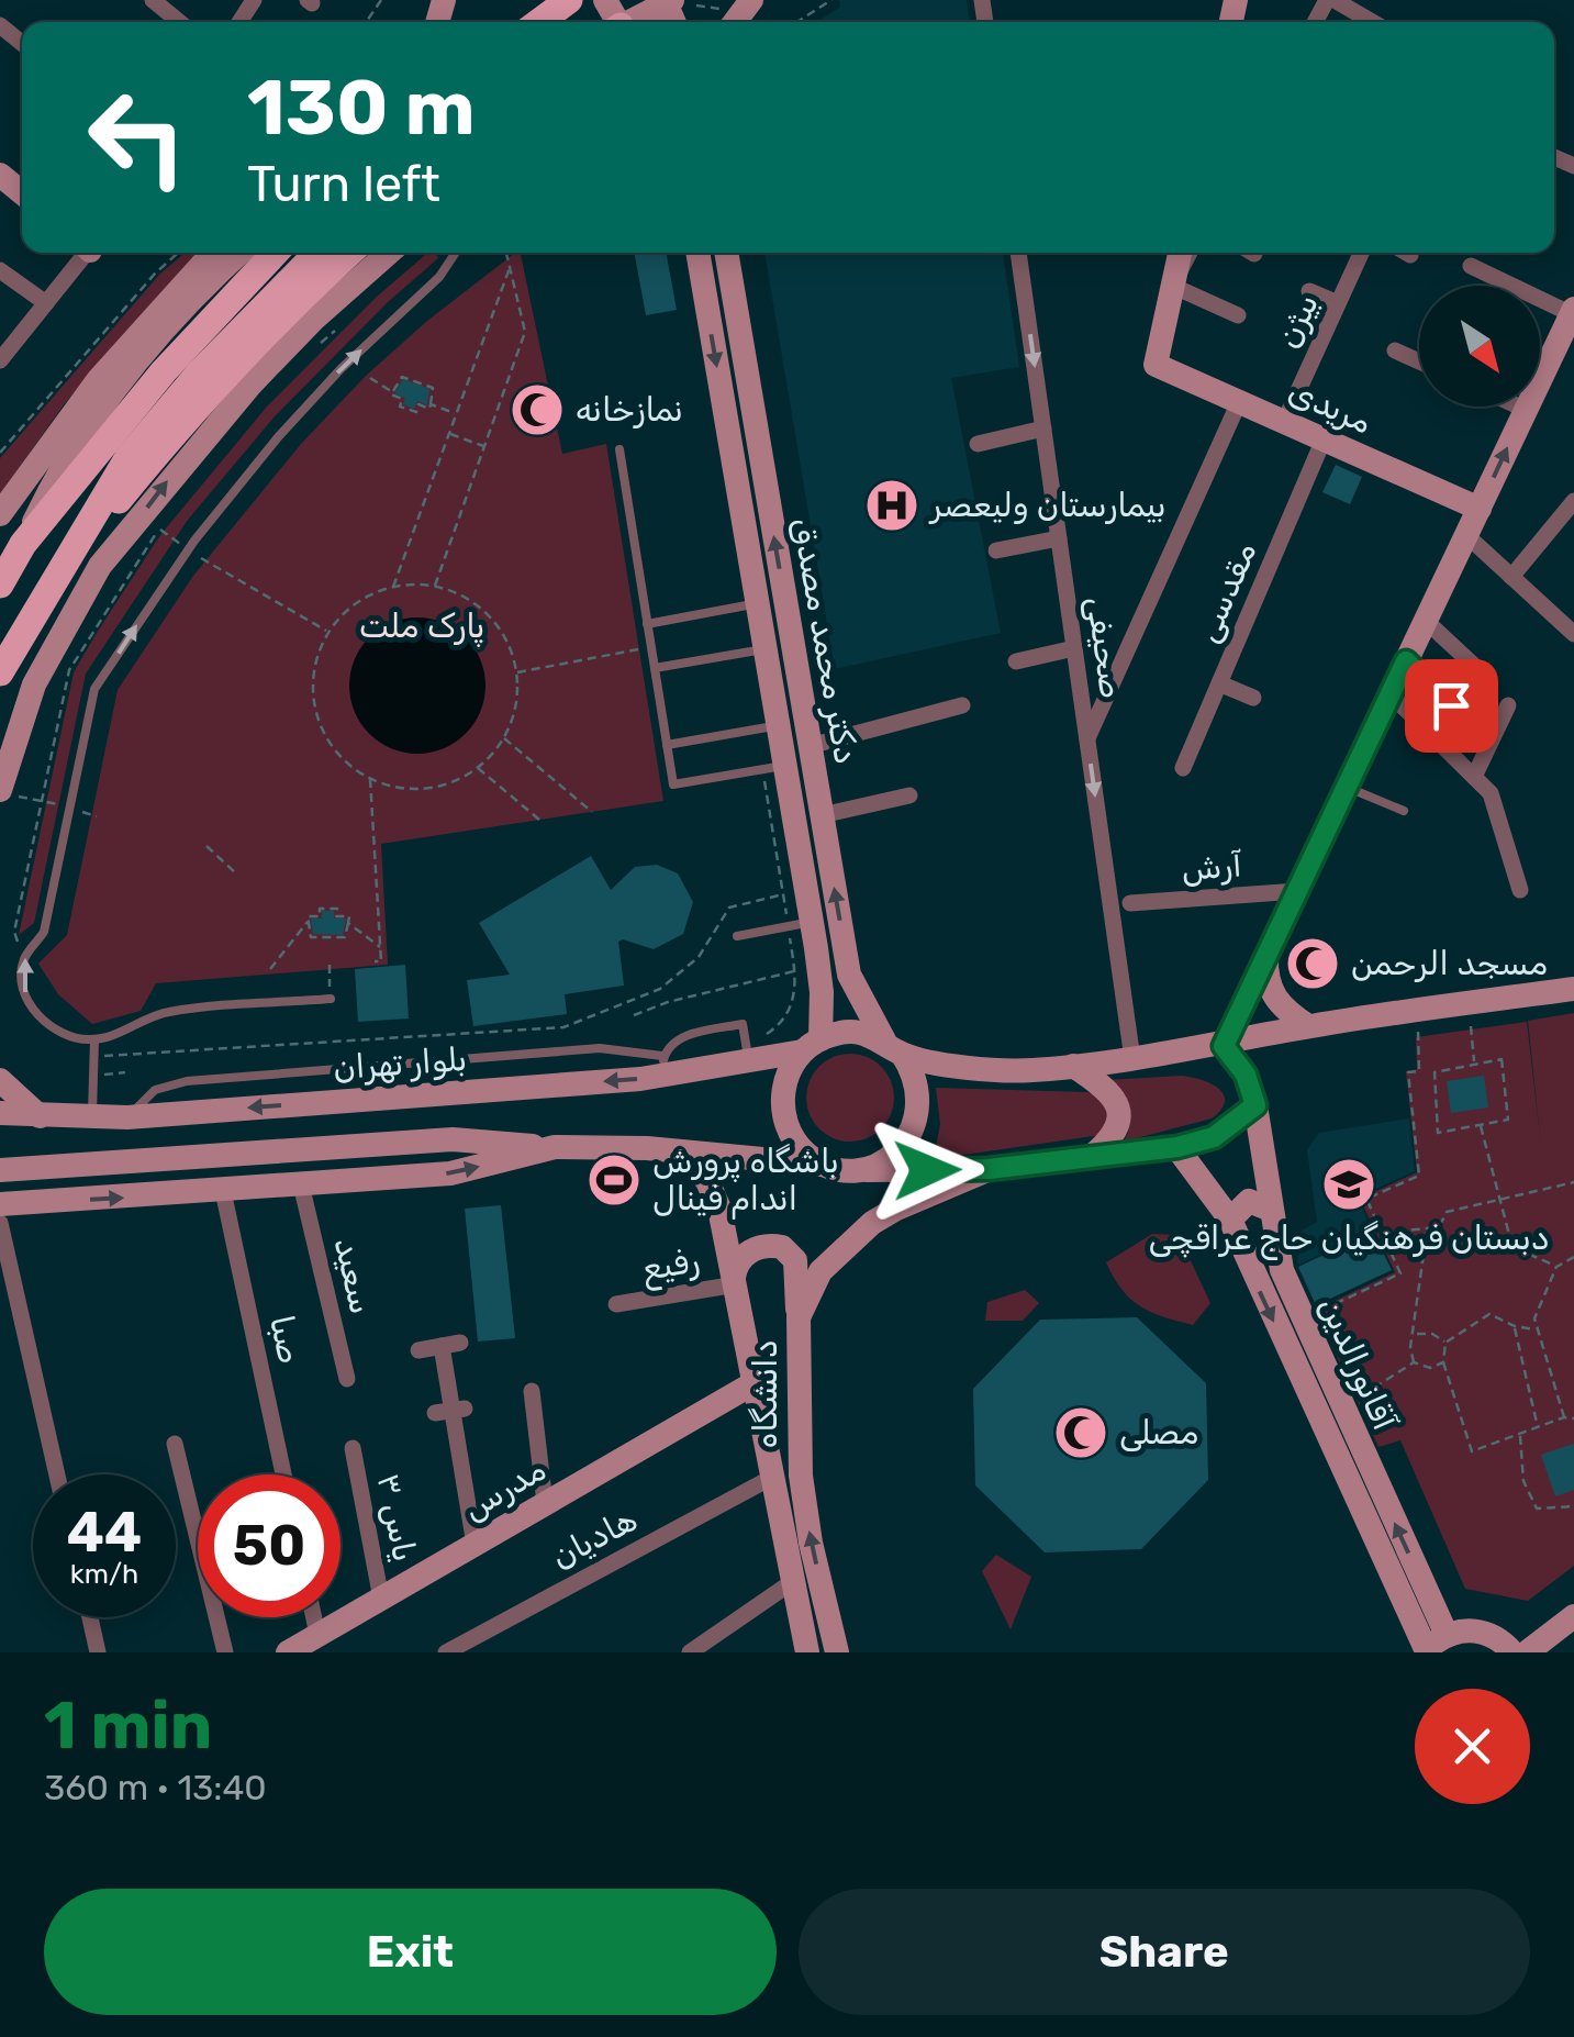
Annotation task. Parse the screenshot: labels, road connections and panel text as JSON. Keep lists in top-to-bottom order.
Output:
{
  "streets": {
    "main road": [
      "مریدی",
      "دکتر محمد مصدق",
      "بلوار تهران",
      "آقانورالدین",
      "دانشگاه",
      "مدرس"
    ],
    "street": [
      "بیژن",
      "مقدسی",
      "صحیفی",
      "آرش",
      "رفیع",
      "سعید",
      "صبا",
      "یاس ۳",
      "هادیان"
    ]
  },
  "crossings": [
    ["بیژن", "مریدی"],
    ["مریدی", "مقدسی"],
    ["دکتر محمد مصدق", "بلوار تهران"],
    ["رفیع", "دانشگاه"],
    ["دانشگاه", "مدرس"],
    ["دانشگاه", "هادیان"],
    ["مدرس", "یاس ۳"]
  ],
  "one_way": ["صحیفی"],
  "parks": ["پارک ملت"],
  "places": {
    "mosque": ["نمازخانه", "مسجد الرحمن", "مصلی"],
    "hospital": ["بیمارستان ولیعصر"],
    "sports": ["باشگاه پرورش اندام فینال"],
    "school or university": ["دبستان فرهنگیان حاج عراقچی"]
  },
  "north": "bottom right",
  "page": {
    "turn": ["130 m", "Turn left"],
    "speed": "44 km/h",
    "limit": "50",
    "heading": ["1 min", "360 m · 13:40"],
    "buttons": ["Exit", "Share"]
  }
}
